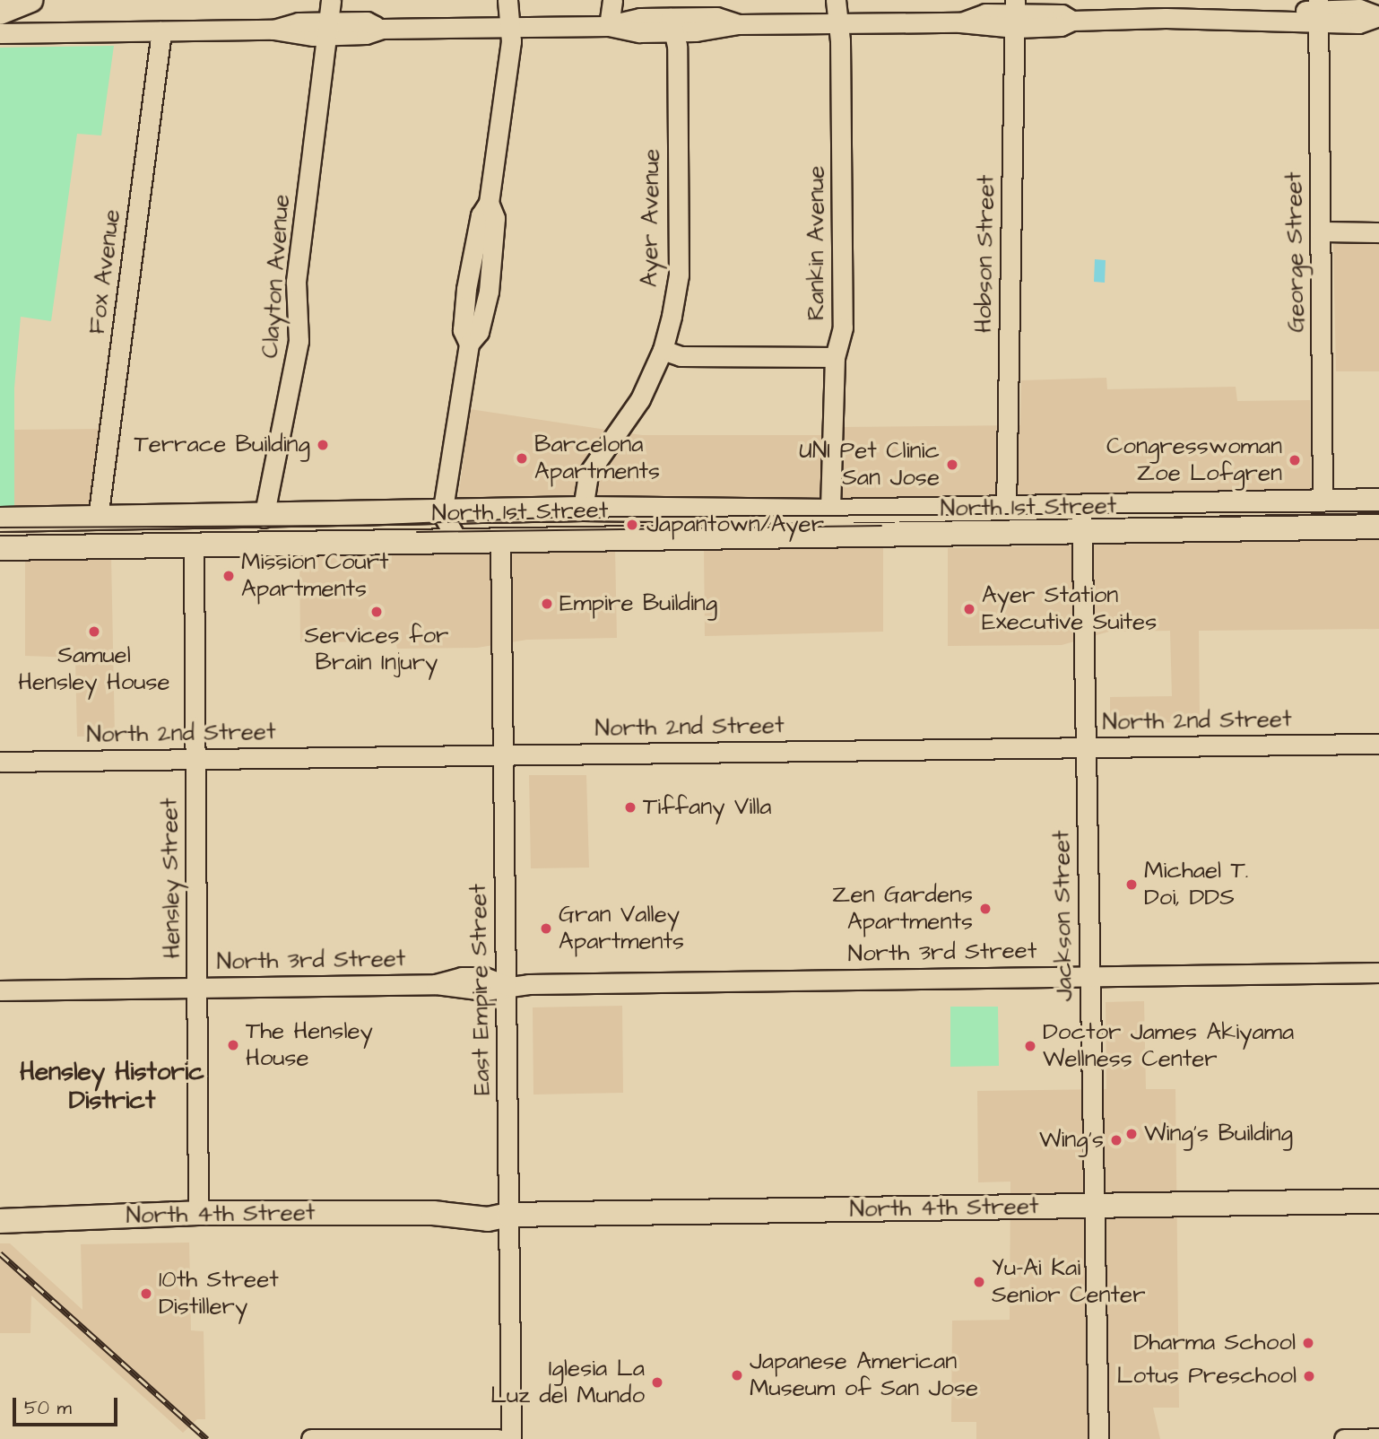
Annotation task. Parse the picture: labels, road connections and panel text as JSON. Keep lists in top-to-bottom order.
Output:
{
  "streets": {
    "main road": ["North 1st Street", "North 4th Street"],
    "street": [
      "Ayer Avenue",
      "Rankin Avenue",
      "George Street",
      "Hobson Street",
      "Fox Avenue",
      "Clayton Avenue",
      "North 2nd Street",
      "Hensley Street",
      "Jackson Street",
      "North 3rd Street",
      "East Empire Street"
    ]
  },
  "crossings": [
    ["Ayer Avenue", "North 1st Street"],
    ["Rankin Avenue", "North 1st Street"],
    ["George Street", "North 1st Street"],
    ["Hobson Street", "North 1st Street"],
    ["Fox Avenue", "North 1st Street"],
    ["Clayton Avenue", "North 1st Street"],
    ["North 1st Street", "Hensley Street"],
    ["North 1st Street", "Jackson Street"],
    ["North 1st Street", "East Empire Street"],
    ["North 2nd Street", "Hensley Street"],
    ["North 2nd Street", "Jackson Street"],
    ["North 2nd Street", "East Empire Street"],
    ["Hensley Street", "North 3rd Street"],
    ["Hensley Street", "North 4th Street"],
    ["Jackson Street", "North 3rd Street"],
    ["Jackson Street", "North 4th Street"],
    ["North 3rd Street", "East Empire Street"],
    ["East Empire Street", "North 4th Street"]
  ],
  "districts": ["Hensley Historic District"],
  "places": [
    "Terrace Building",
    "Barcelona Apartments",
    "Congresswoman Zoe Lofgren",
    "UNI Pet Clinic San Jose",
    "Japantown/Ayer",
    "Mission Court Apartments",
    "Empire Building",
    "Ayer Station Executive Suites",
    "Services for Brain Injury",
    "Samuel Hensley House",
    "Tiffany Villa",
    "Michael T. Doi, DDS",
    "Zen Gardens Apartments",
    "Gran Valley Apartments",
    "The Hensley House",
    "Doctor James Akiyama Wellness Center",
    "Wing’s Building",
    "Wing’s",
    "Yu-Ai Kai Senior Center",
    "10th Street Distillery",
    "Dharma School",
    "Japanese American Museum of San Jose",
    "Lotus Preschool",
    "Iglesia La Luz del Mundo"
  ],
  "scale_bar": "50 m"
}
